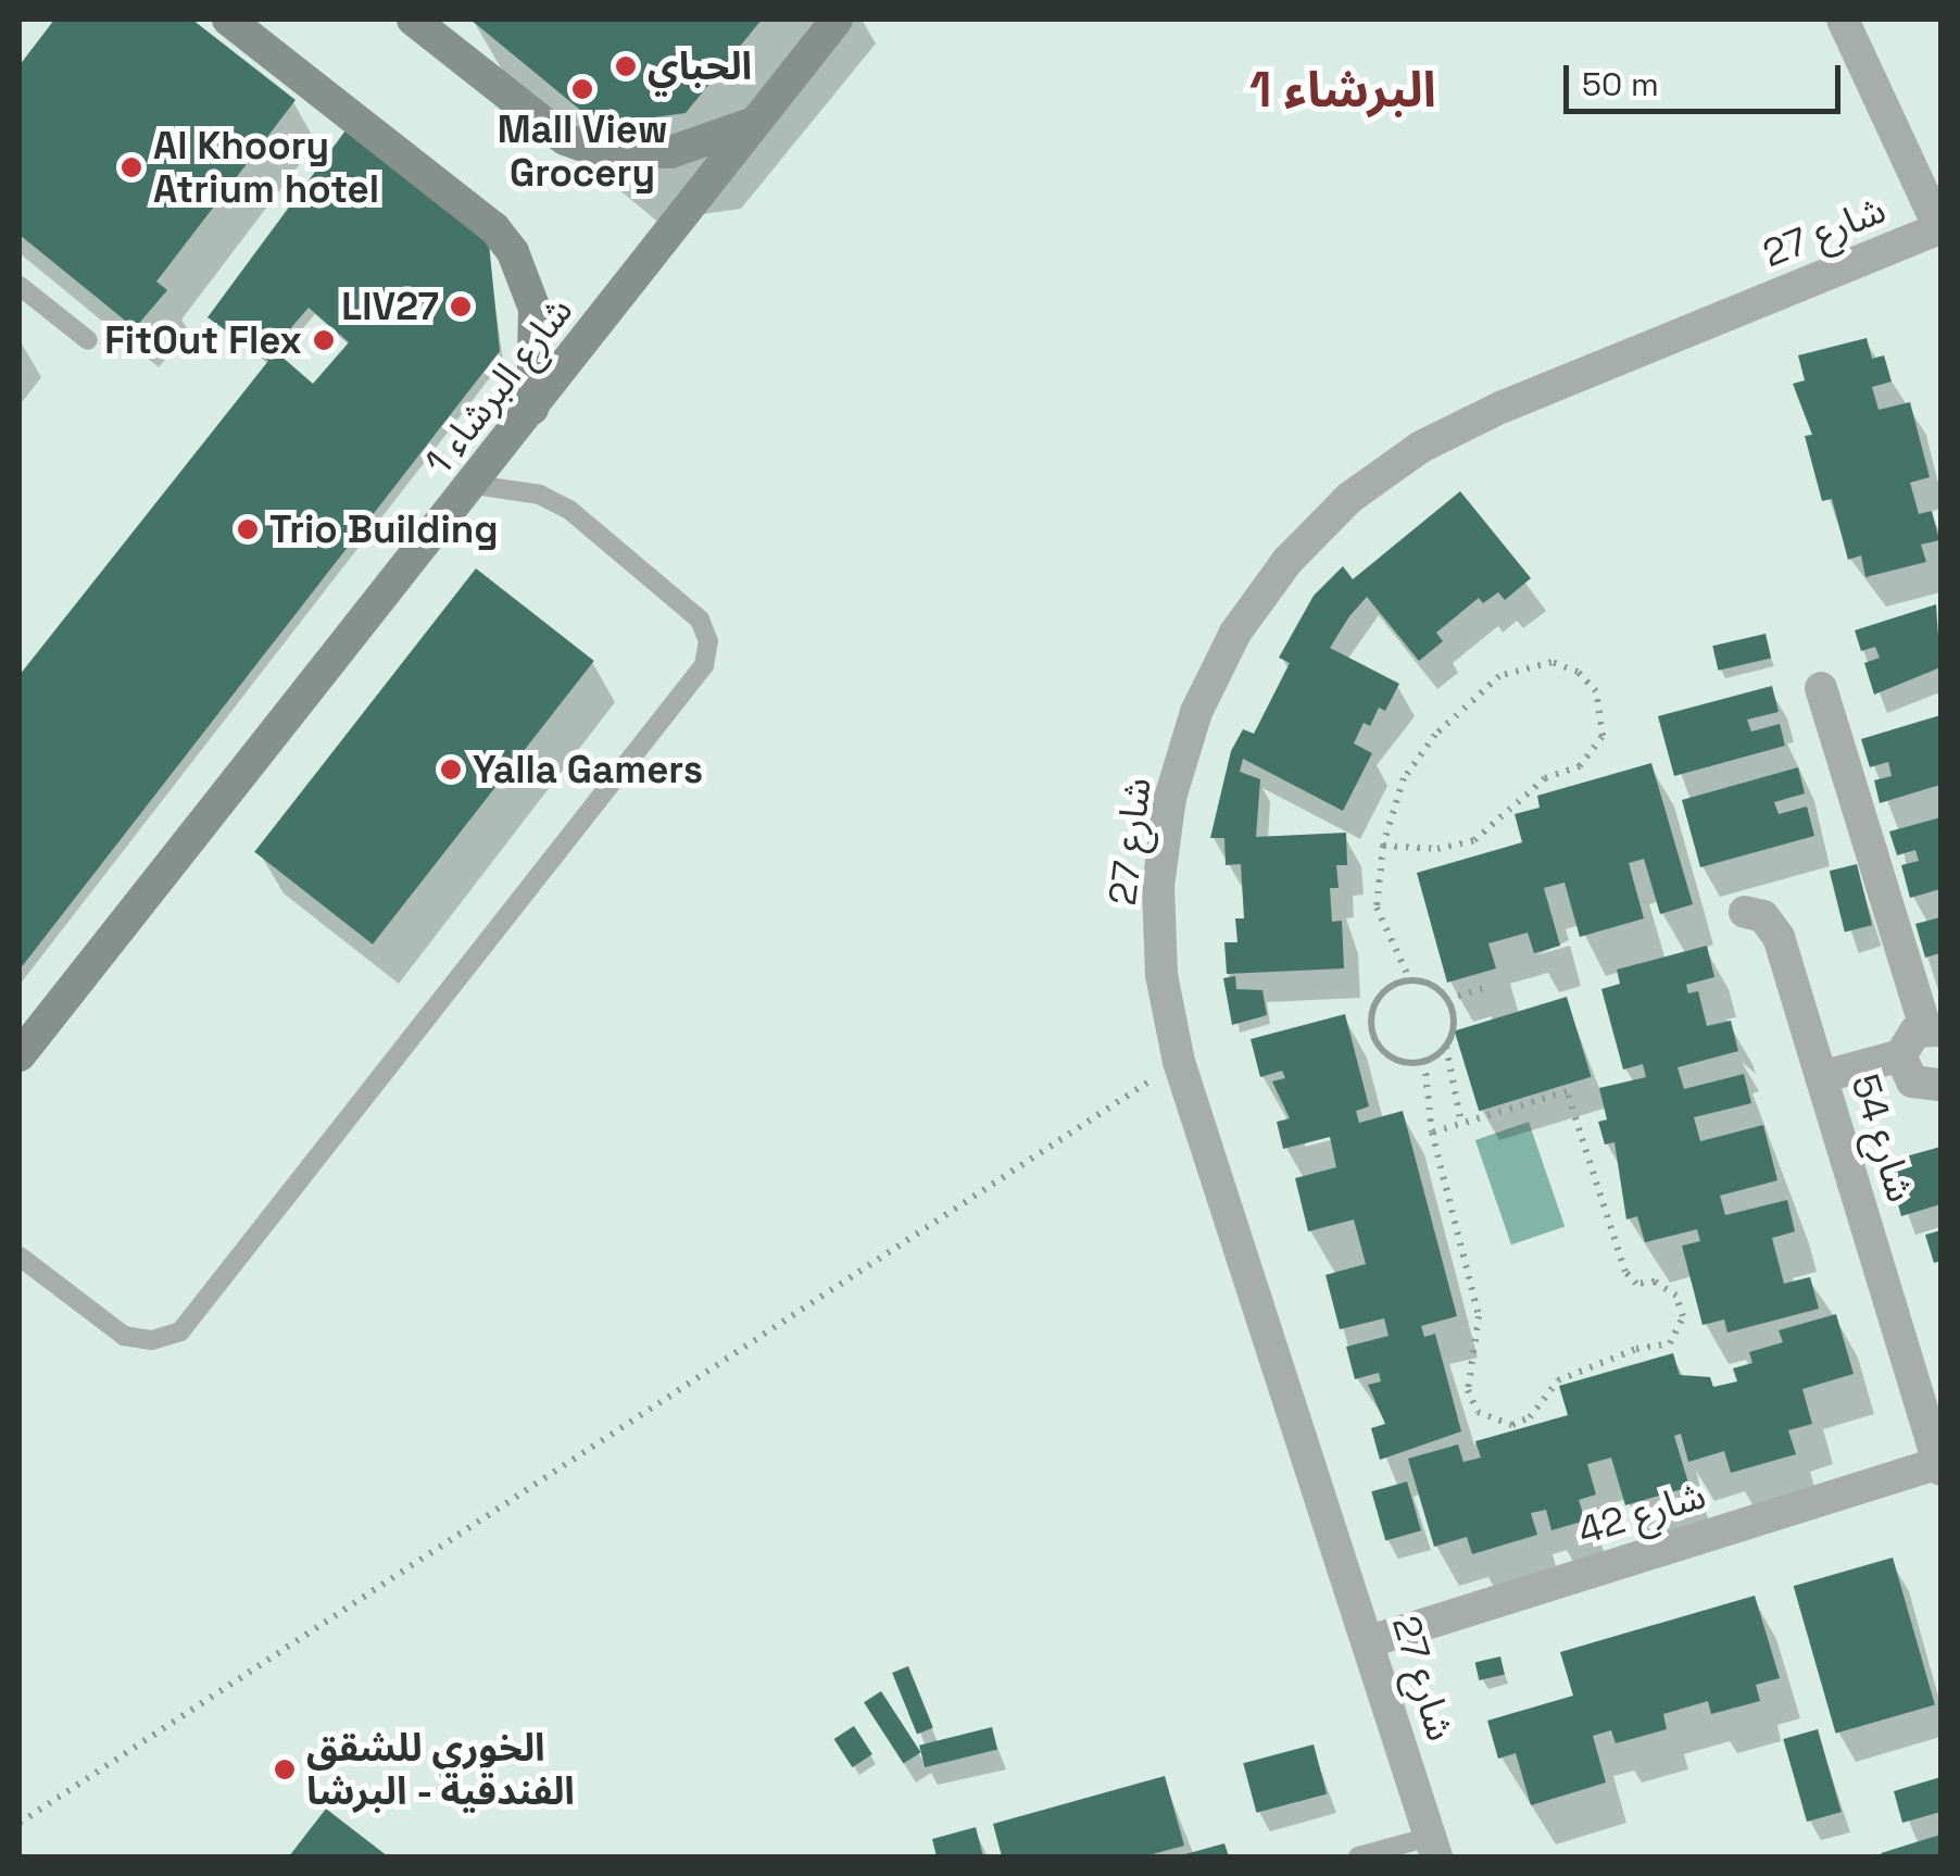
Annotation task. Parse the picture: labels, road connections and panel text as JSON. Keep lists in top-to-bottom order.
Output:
{
  "streets": {
    "street": [
      "شارع 27",
      "شارع البرشاء 1",
      "شارع 54",
      "شارع 42"
    ]
  },
  "crossings": [
    ["شارع 27", "شارع 42"],
    ["شارع 54", "شارع 42"]
  ],
  "districts": ["البرشاء 1"],
  "places": [
    "الحباي",
    "Mall View Grocery",
    "Al Khoory Atrium hotel",
    "LIV27",
    "FitOut Flex",
    "Trio Building",
    "Yalla Gamers",
    "الخوري للشقق الفندقية - البرشا"
  ],
  "scale_bar": "50 m"
}
